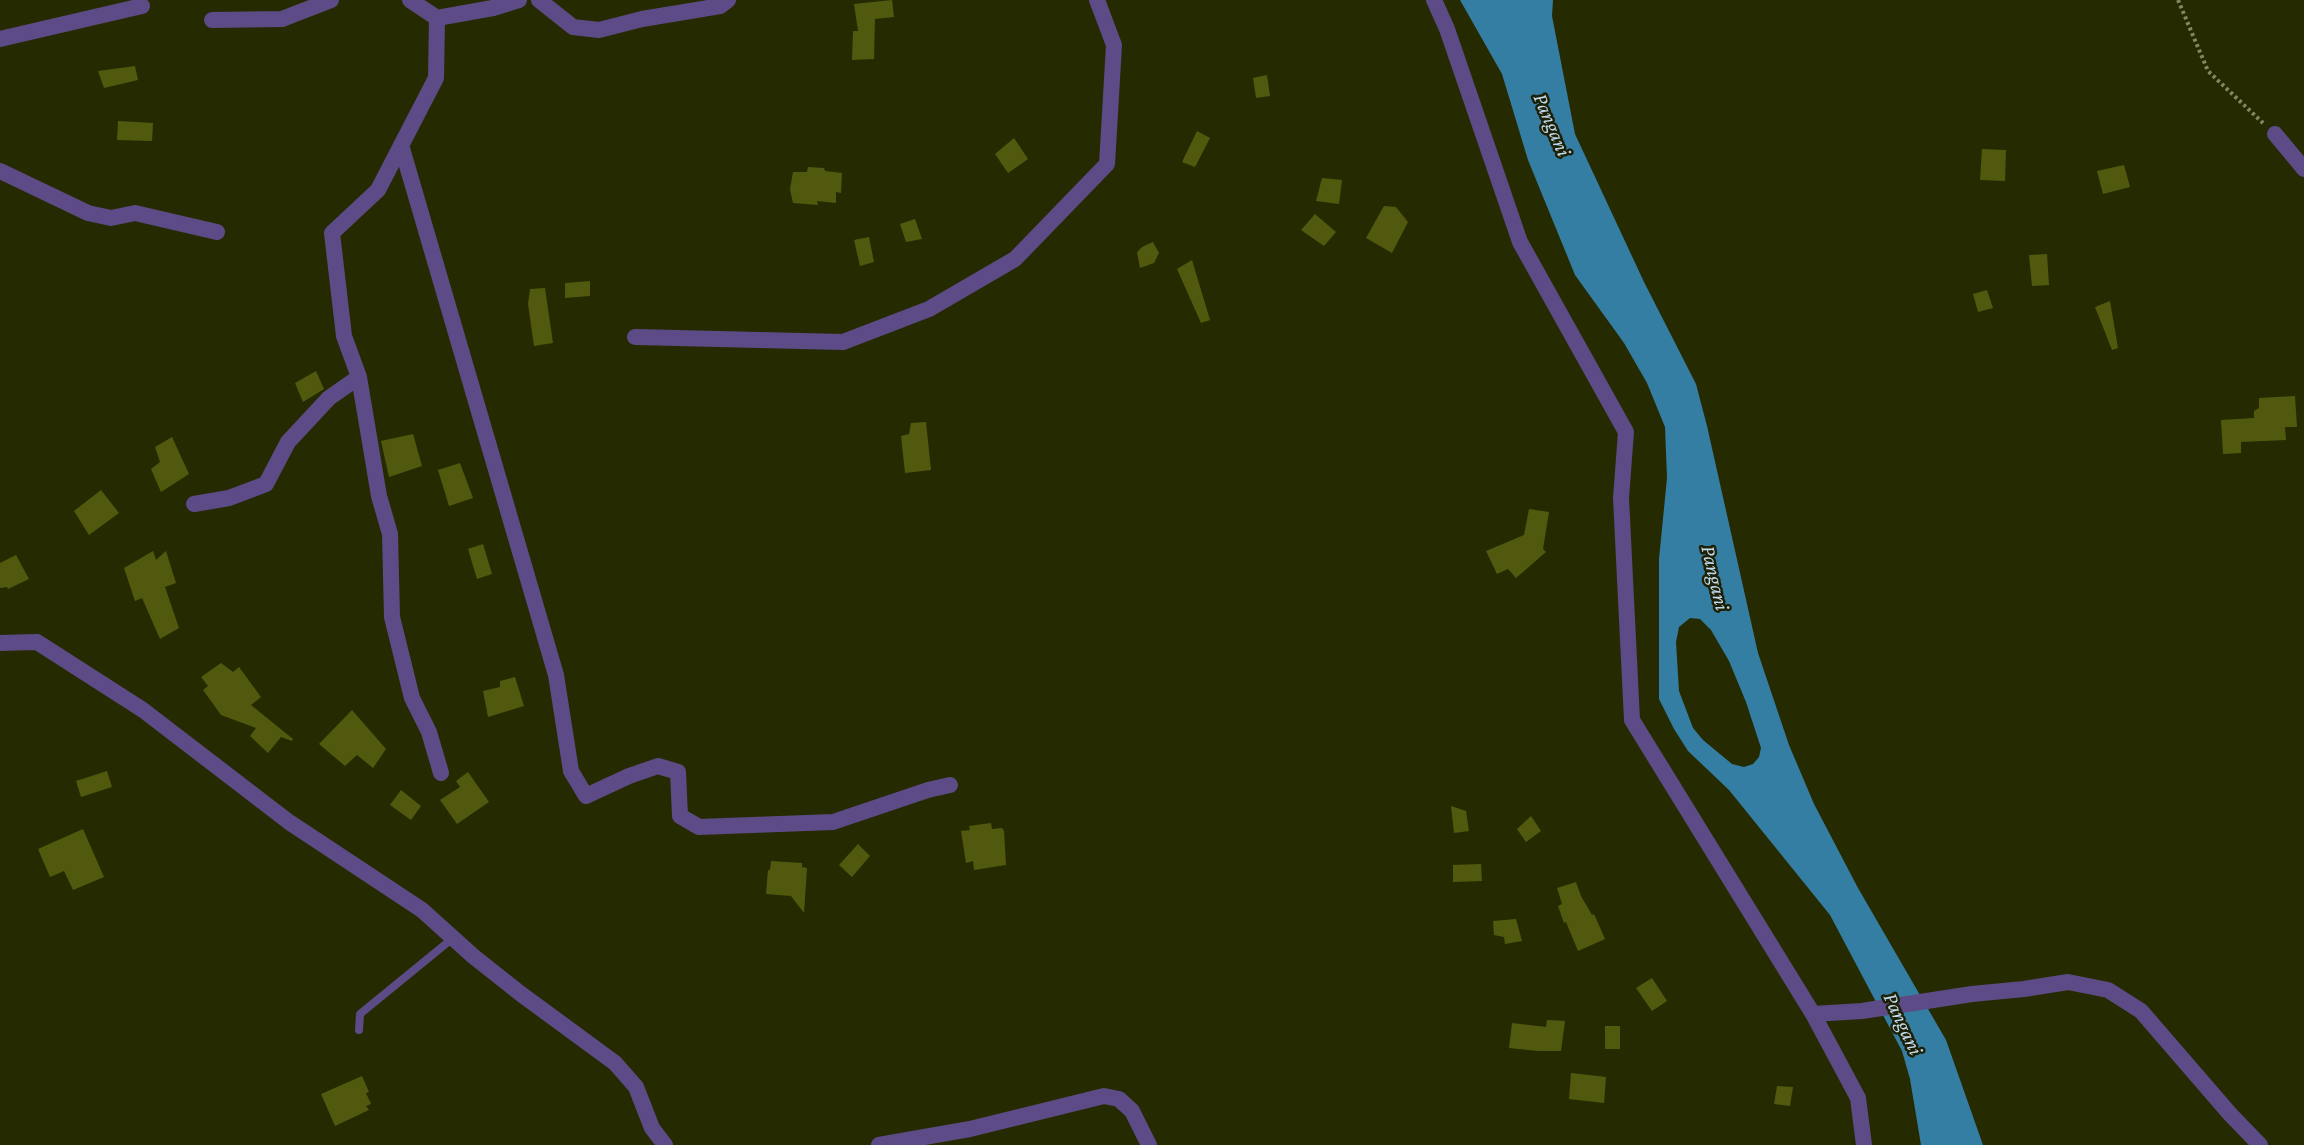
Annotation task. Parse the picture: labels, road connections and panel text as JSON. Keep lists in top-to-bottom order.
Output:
{
  "water": ["Pangani"]
}
